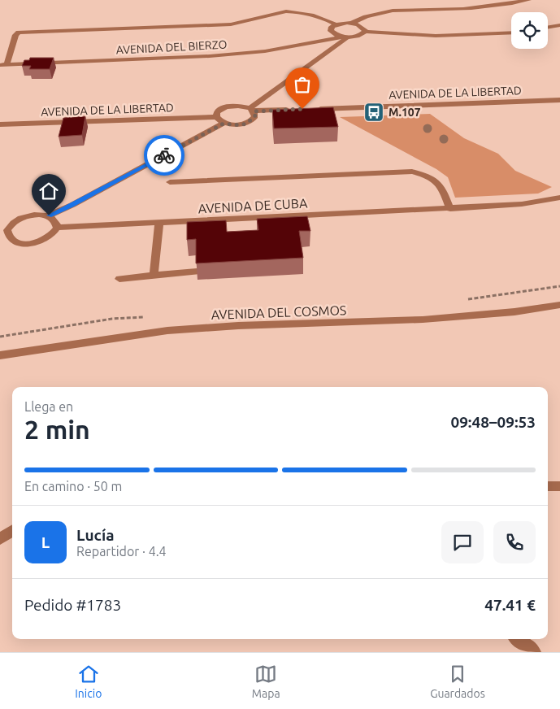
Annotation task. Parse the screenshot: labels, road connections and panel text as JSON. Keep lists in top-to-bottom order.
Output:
{
  "streets": {
    "street": [
      "AVENIDA DEL BIERZO",
      "AVENIDA DE LA LIBERTAD",
      "AVENIDA DE CUBA",
      "AVENIDA DEL COSMOS"
    ]
  },
  "places": {
    "bus stop": ["M.107"]
  },
  "page": {
    "heading": ["2 min", "Llega en", "09:48–09:53"],
    "panel": [
      "Lucía",
      "Repartidor · 4.4",
      "Pedido #1783",
      "47.41 €"
    ],
    "bar": "En camino · 50 m",
    "round": "L",
    "tabs": ["Inicio", "Mapa", "Guardados"]
  }
}
